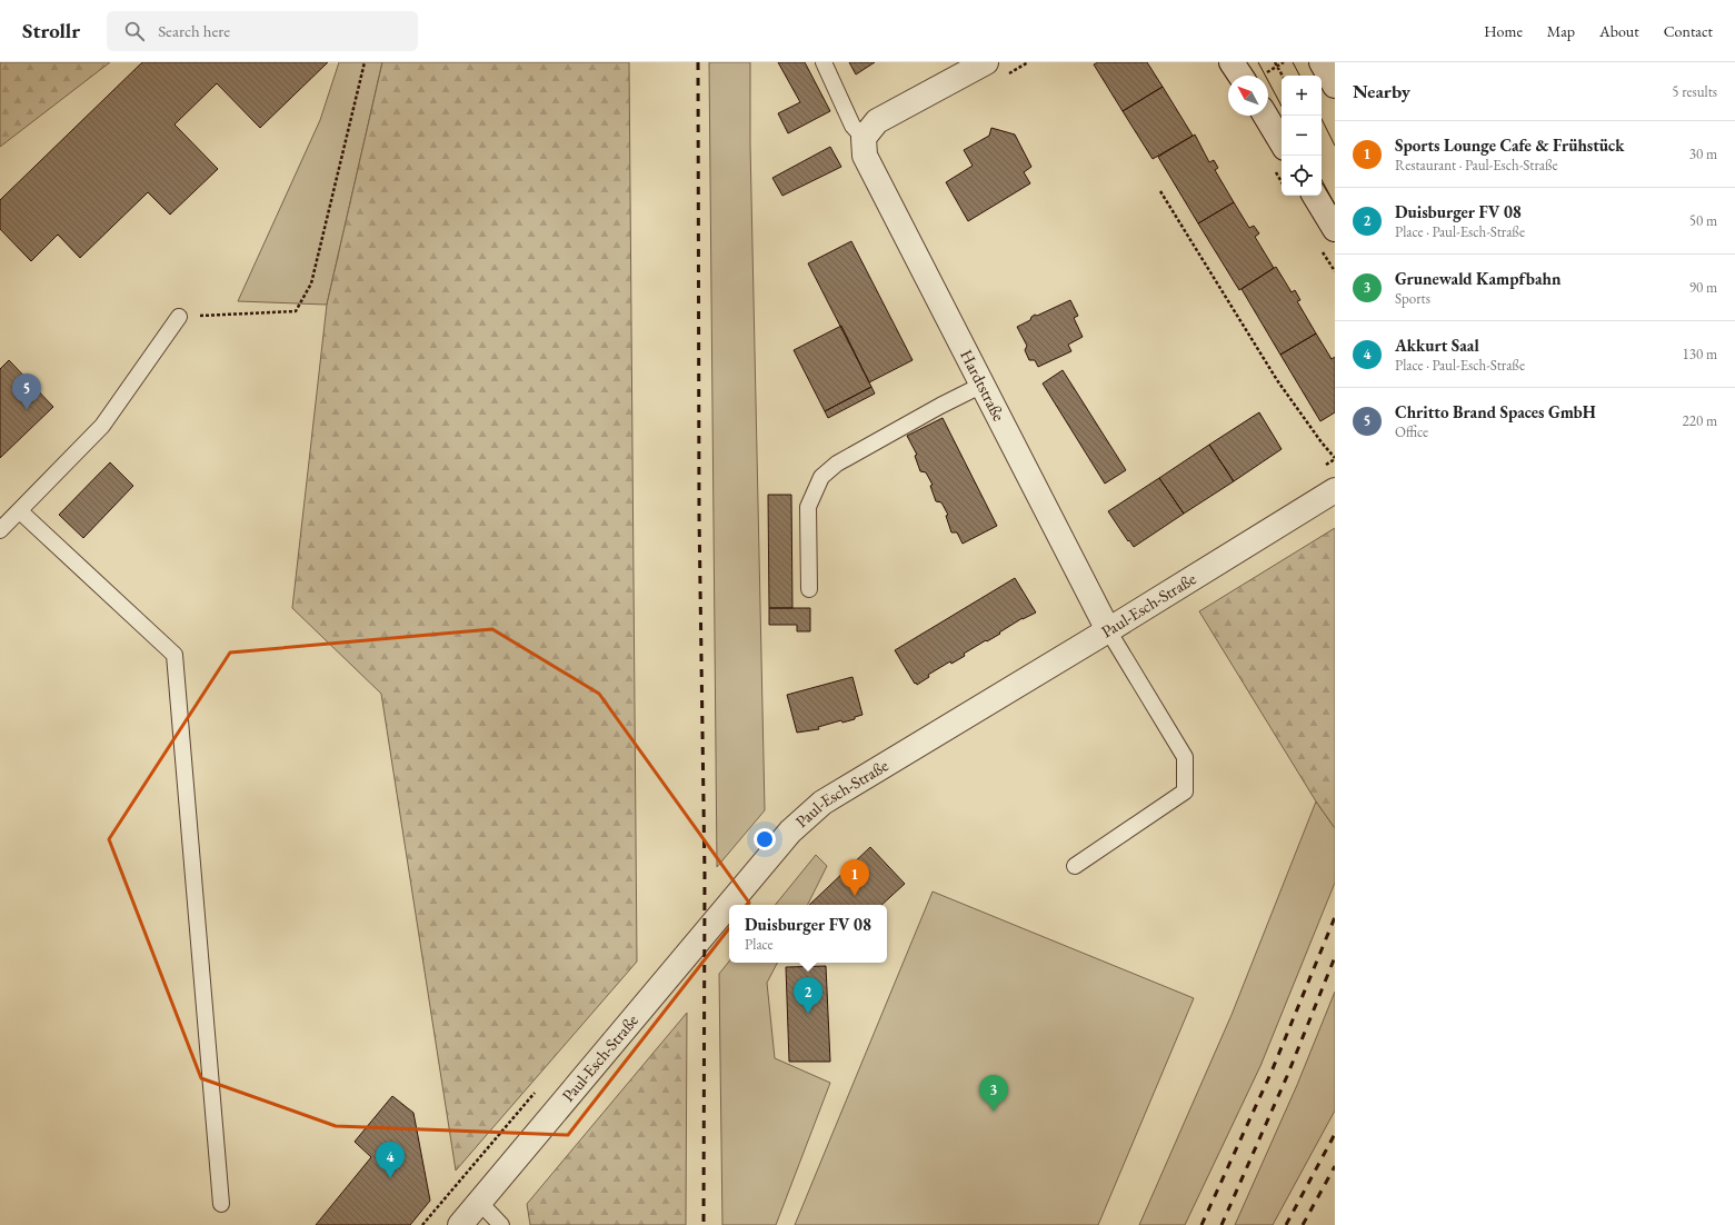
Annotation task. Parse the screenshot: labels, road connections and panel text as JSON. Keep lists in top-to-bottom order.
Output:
{
  "streets": {
    "street": ["Hardtstraße", "Paul-Esch-Straße"]
  },
  "crossings": [
    ["Hardtstraße", "Paul-Esch-Straße"]
  ],
  "north": "top left",
  "page": {
    "header": "Strollr",
    "search": "Search here",
    "nav": [
      "Home",
      "Map",
      "About",
      "Contact"
    ],
    "heading": ["Nearby", "5 results"],
    "map_buttons": ["+", "−"],
    "list": [
      {
        "mark": "1",
        "name": "Sports Lounge Cafe & Frühstück",
        "note": "Restaurant · Paul-Esch-Straße",
        "value": "30 m"
      },
      {
        "mark": "2",
        "name": "Duisburger FV 08",
        "note": "Place · Paul-Esch-Straße",
        "value": "50 m"
      },
      {
        "mark": "3",
        "name": "Grunewald Kampfbahn",
        "note": "Sports",
        "value": "90 m"
      },
      {
        "mark": "4",
        "name": "Akkurt Saal",
        "note": "Place · Paul-Esch-Straße",
        "value": "130 m"
      },
      {
        "mark": "5",
        "name": "Chritto Brand Spaces GmbH",
        "note": "Office",
        "value": "220 m"
      }
    ],
    "pins": [
      "5",
      "1",
      "2",
      "3",
      "4"
    ],
    "popup": ["Duisburger FV 08", "Place"]
  }
}
